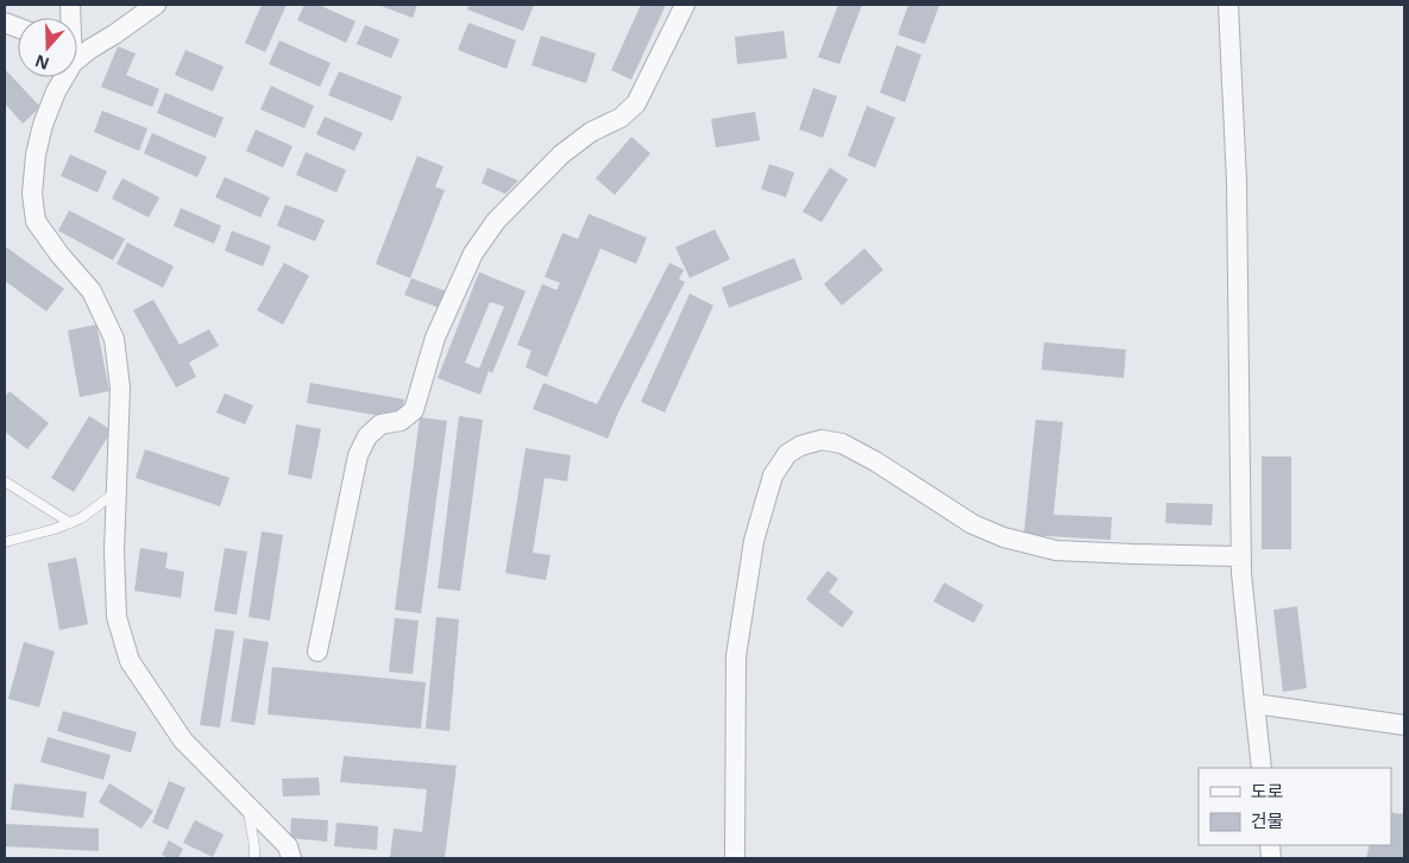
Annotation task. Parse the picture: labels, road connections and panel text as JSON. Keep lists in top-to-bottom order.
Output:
{
  "legend": ["도로", "건물"],
  "north": "bottom"
}
